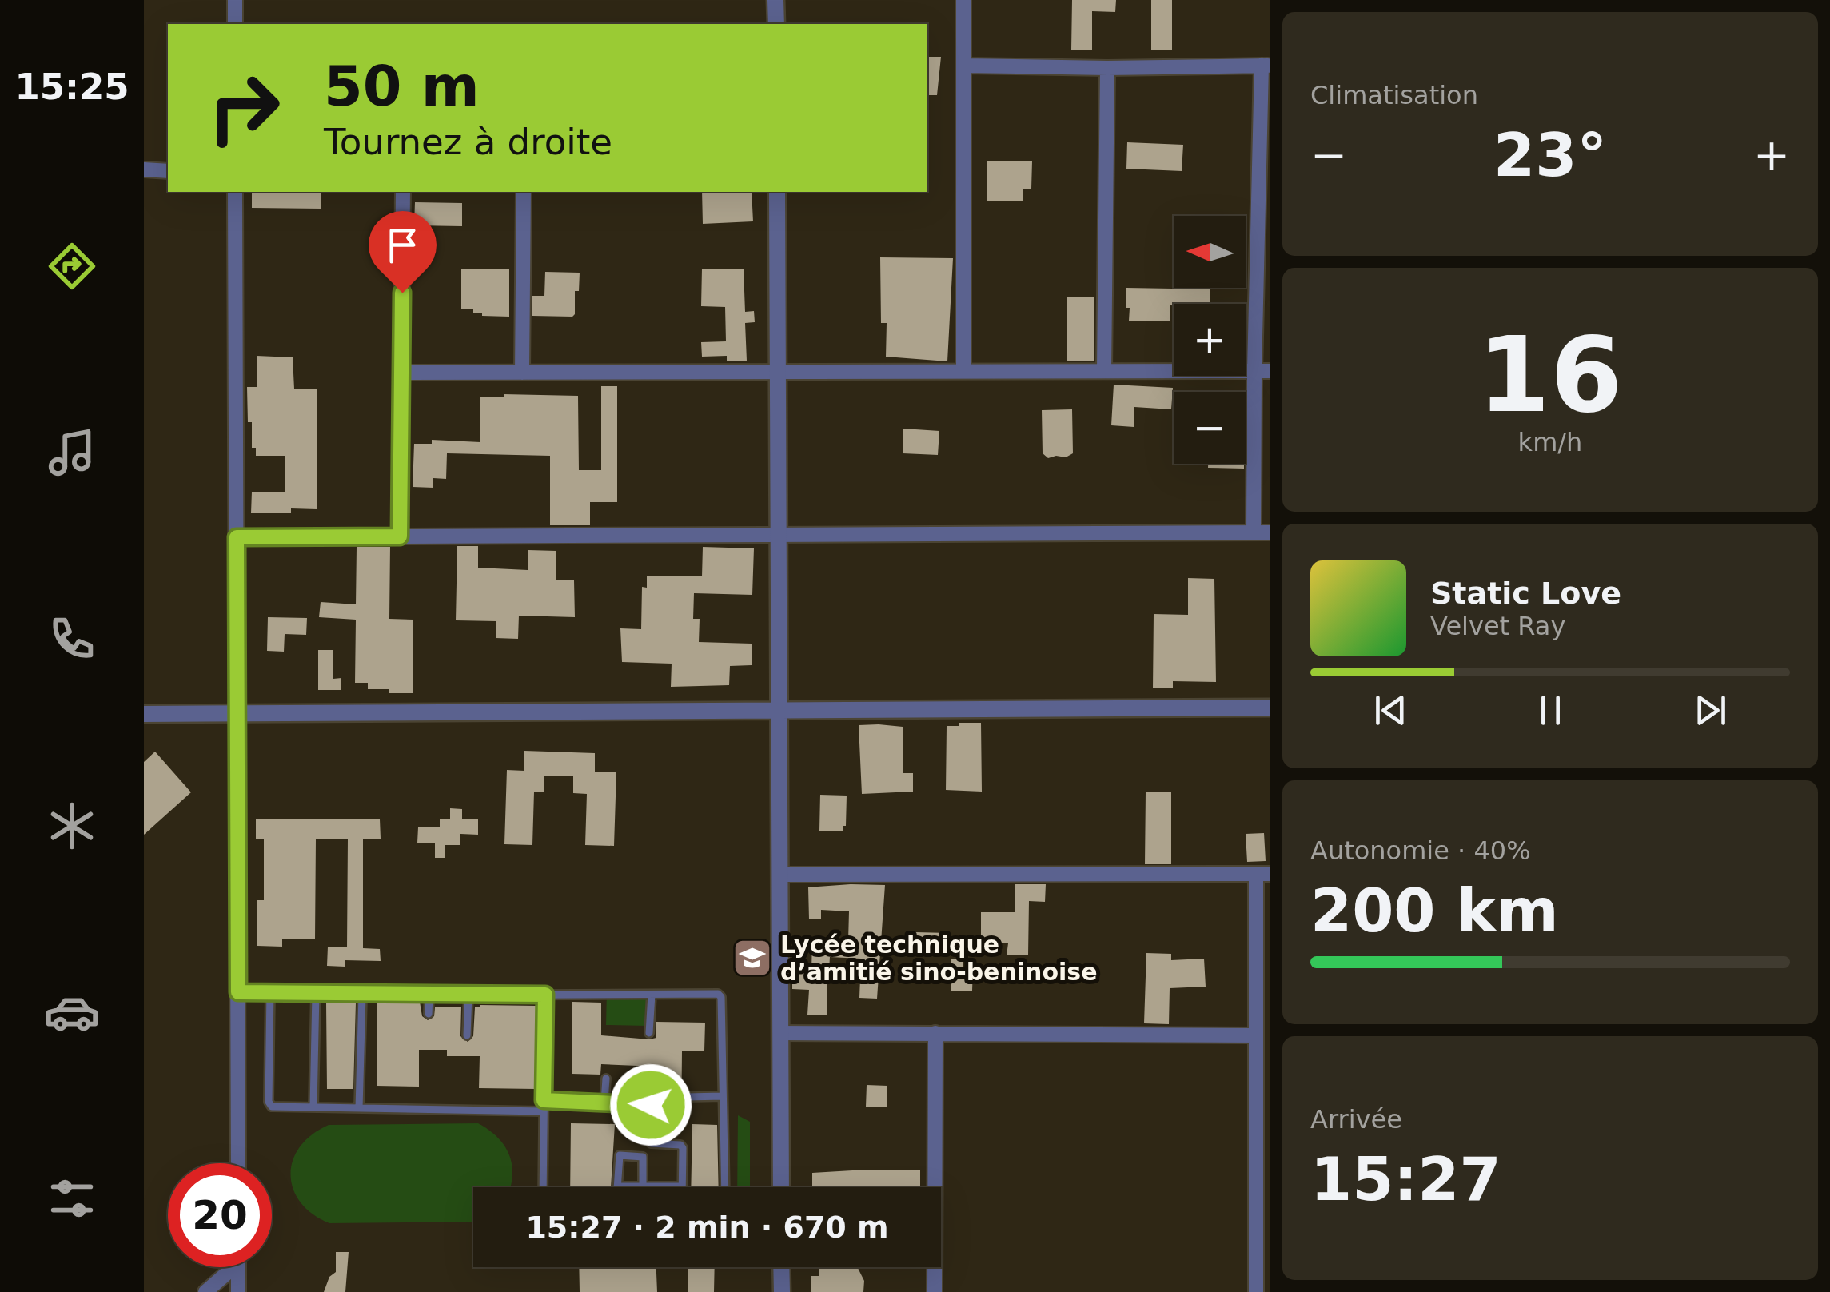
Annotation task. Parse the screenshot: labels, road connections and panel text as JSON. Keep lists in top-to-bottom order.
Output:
{
  "places": {
    "school or university": ["Lycée technique d’amitié sino-beninoise"]
  },
  "north": "left",
  "page": {
    "tabs": "15:25",
    "tile": [
      "Climatisation",
      ["16", "km/h"],
      ["Autonomie · 40%", "200 km"],
      ["Arrivée", "15:27"]
    ],
    "turn": ["50 m", "Tournez à droite"],
    "heat": ["−", "23°", "+"],
    "map_buttons": ["+", "−"],
    "song": ["Static Love", "Velvet Ray"],
    "limit": "20",
    "trip": "15:27 · 2 min · 670 m"
  }
}
